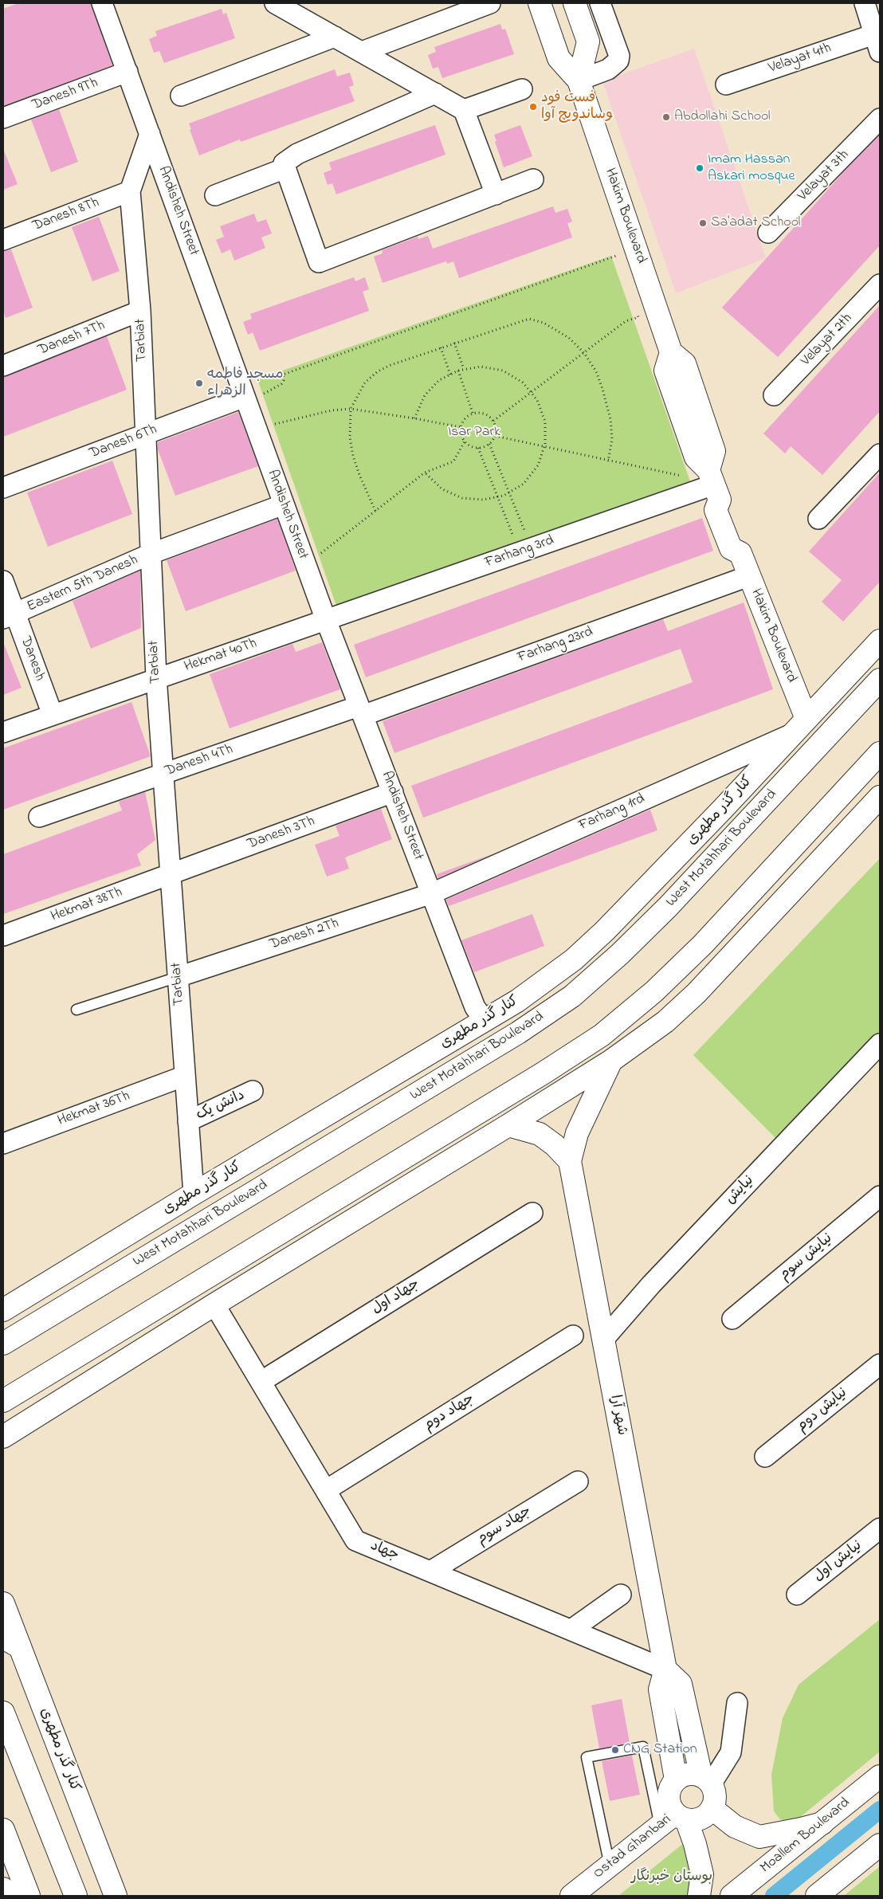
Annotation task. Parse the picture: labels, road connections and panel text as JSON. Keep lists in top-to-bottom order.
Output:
{
  "streets": {
    "street": [
      "Velayat 4th",
      "Danesh 9Th",
      "Velayat 3th",
      "Andisheh Street",
      "Danesh 8Th",
      "Hakim Boulevard",
      "Danesh 7Th",
      "Tarbiat",
      "Velayat 2th",
      "Danesh 6Th",
      "Farhang 3rd",
      "Eastern 5th Danesh",
      "Farhang 23rd",
      "Hekmat 40Th",
      "Danesh",
      "Danesh 4Th",
      "کنار گذر مطهری",
      "Farhang 1rd",
      "Danesh 3Th",
      "West Motahhari Boulevard",
      "Hekmat 38Th",
      "Danesh 2Th",
      "دانش یک",
      "Hekmat 36Th",
      "نيايش",
      "نیایش سوم",
      "جهاد اول",
      "نیایش دوم",
      "جهاد دوم",
      "شهر آرا",
      "جهاد سوم",
      "جهاد",
      "نیایش اول",
      "Moallem Boulevard",
      "Ostad Ghanbari"
    ]
  },
  "crossings": [
    ["Danesh 9Th", "Andisheh Street"],
    ["Andisheh Street", "Tarbiat"],
    ["Andisheh Street", "Danesh 6Th"],
    ["Andisheh Street", "Farhang 3rd"],
    ["Andisheh Street", "Eastern 5th Danesh"],
    ["Andisheh Street", "Farhang 23rd"],
    ["Andisheh Street", "Hekmat 40Th"],
    ["Andisheh Street", "Danesh 4Th"],
    ["Andisheh Street", "کنار گذر مطهری"],
    ["Andisheh Street", "Farhang 1rd"],
    ["Andisheh Street", "Danesh 3Th"],
    ["Andisheh Street", "Danesh 2Th"],
    ["Danesh 8Th", "Tarbiat"],
    ["Hakim Boulevard", "Farhang 3rd"],
    ["Hakim Boulevard", "Farhang 23rd"],
    ["Hakim Boulevard", "کنار گذر مطهری"],
    ["Hakim Boulevard", "Farhang 1rd"],
    ["Danesh 7Th", "Tarbiat"],
    ["Tarbiat", "Danesh 6Th"],
    ["Tarbiat", "Eastern 5th Danesh"],
    ["Tarbiat", "Hekmat 40Th"],
    ["Tarbiat", "Danesh 4Th"],
    ["Tarbiat", "کنار گذر مطهری"],
    ["Tarbiat", "Danesh 3Th"],
    ["Tarbiat", "Hekmat 38Th"],
    ["Tarbiat", "Danesh 2Th"],
    ["Tarbiat", "دانش یک"],
    ["Tarbiat", "Hekmat 36Th"],
    ["Farhang 3rd", "Hekmat 40Th"],
    ["Eastern 5th Danesh", "Danesh"],
    ["Farhang 23rd", "Danesh 4Th"],
    ["Hekmat 40Th", "Danesh"],
    ["کنار گذر مطهری", "Farhang 1rd"],
    ["Farhang 1rd", "Danesh 2Th"],
    ["Danesh 3Th", "Hekmat 38Th"],
    ["نيايش", "شهر آرا"],
    ["جهاد اول", "جهاد"],
    ["جهاد دوم", "جهاد"],
    ["شهر آرا", "جهاد"],
    ["شهر آرا", "Ostad Ghanbari"],
    ["جهاد سوم", "جهاد"]
  ],
  "parks": ["Isar Park", "بوستان خبرنگار"],
  "places": [
    "فست فود وساندویچ آوا",
    "Abdollahi School",
    "Imam Hassan Askari mosque",
    "Sa'adat School",
    "مسجد فاطمه الزهراء",
    "CNG Station"
  ]
}
